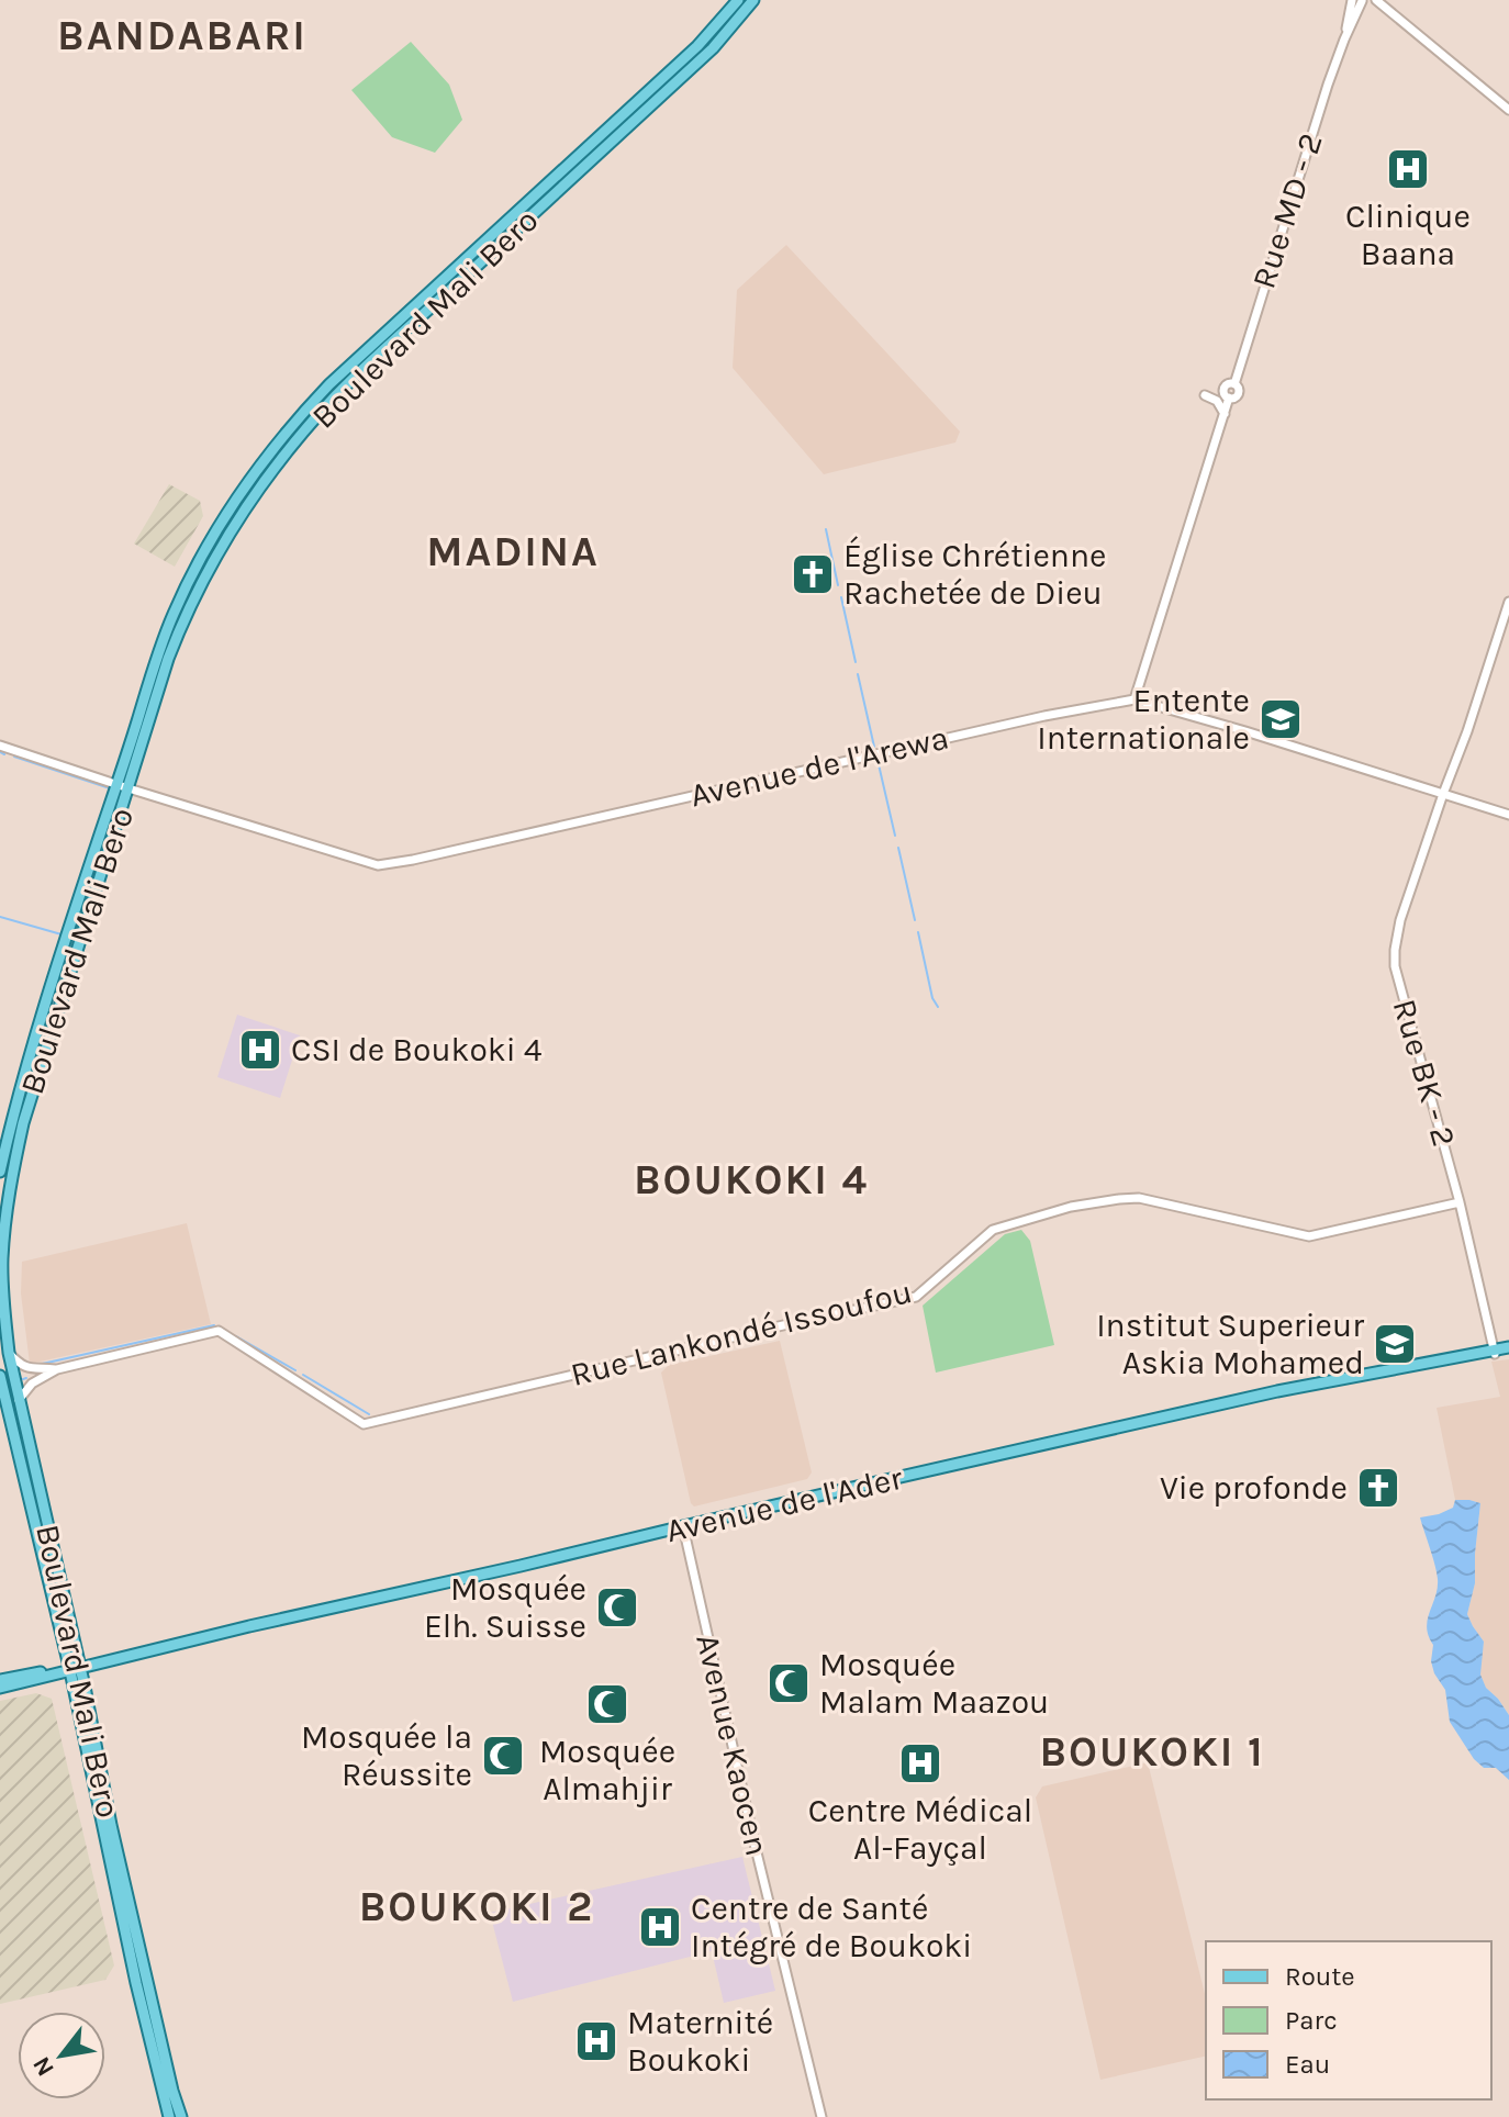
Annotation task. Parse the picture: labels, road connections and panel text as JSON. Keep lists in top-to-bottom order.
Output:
{
  "streets": {
    "main road": ["Boulevard Mali Bero", "Avenue de l'Ader"],
    "street": [
      "Rue MD - 2",
      "Avenue de l'Arewa",
      "Rue BK - 2",
      "Rue Lankondé Issoufou",
      "Avenue Kaocen"
    ]
  },
  "crossings": [
    ["Boulevard Mali Bero", "Avenue de l'Arewa"],
    ["Boulevard Mali Bero", "Avenue de l'Ader"],
    ["Avenue de l'Arewa", "Rue BK - 2"],
    ["Rue BK - 2", "Rue Lankondé Issoufou"],
    ["Rue BK - 2", "Avenue de l'Ader"],
    ["Avenue de l'Ader", "Avenue Kaocen"]
  ],
  "districts": [
    "BANDABARI",
    "MADINA",
    "BOUKOKI 4",
    "BOUKOKI 1",
    "BOUKOKI 2"
  ],
  "places": {
    "hospital": [
      "Clinique Baana",
      "CSI de Boukoki 4",
      "Centre Médical Al-Fayçal",
      "Centre de Santé Intégré de Boukoki",
      "Maternité Boukoki"
    ],
    "church": ["Église Chrétienne Rachetée de Dieu", "Vie profonde"],
    "school or university": ["Entente Internationale", "Institut Superieur Askia Mohamed"],
    "mosque": [
      "Mosquée Elh. Suisse",
      "Mosquée Malam Maazou",
      "Mosquée Almahjir",
      "Mosquée la Réussite"
    ]
  },
  "legend": ["Route", "Parc", "Eau"],
  "north": "bottom left"
}
